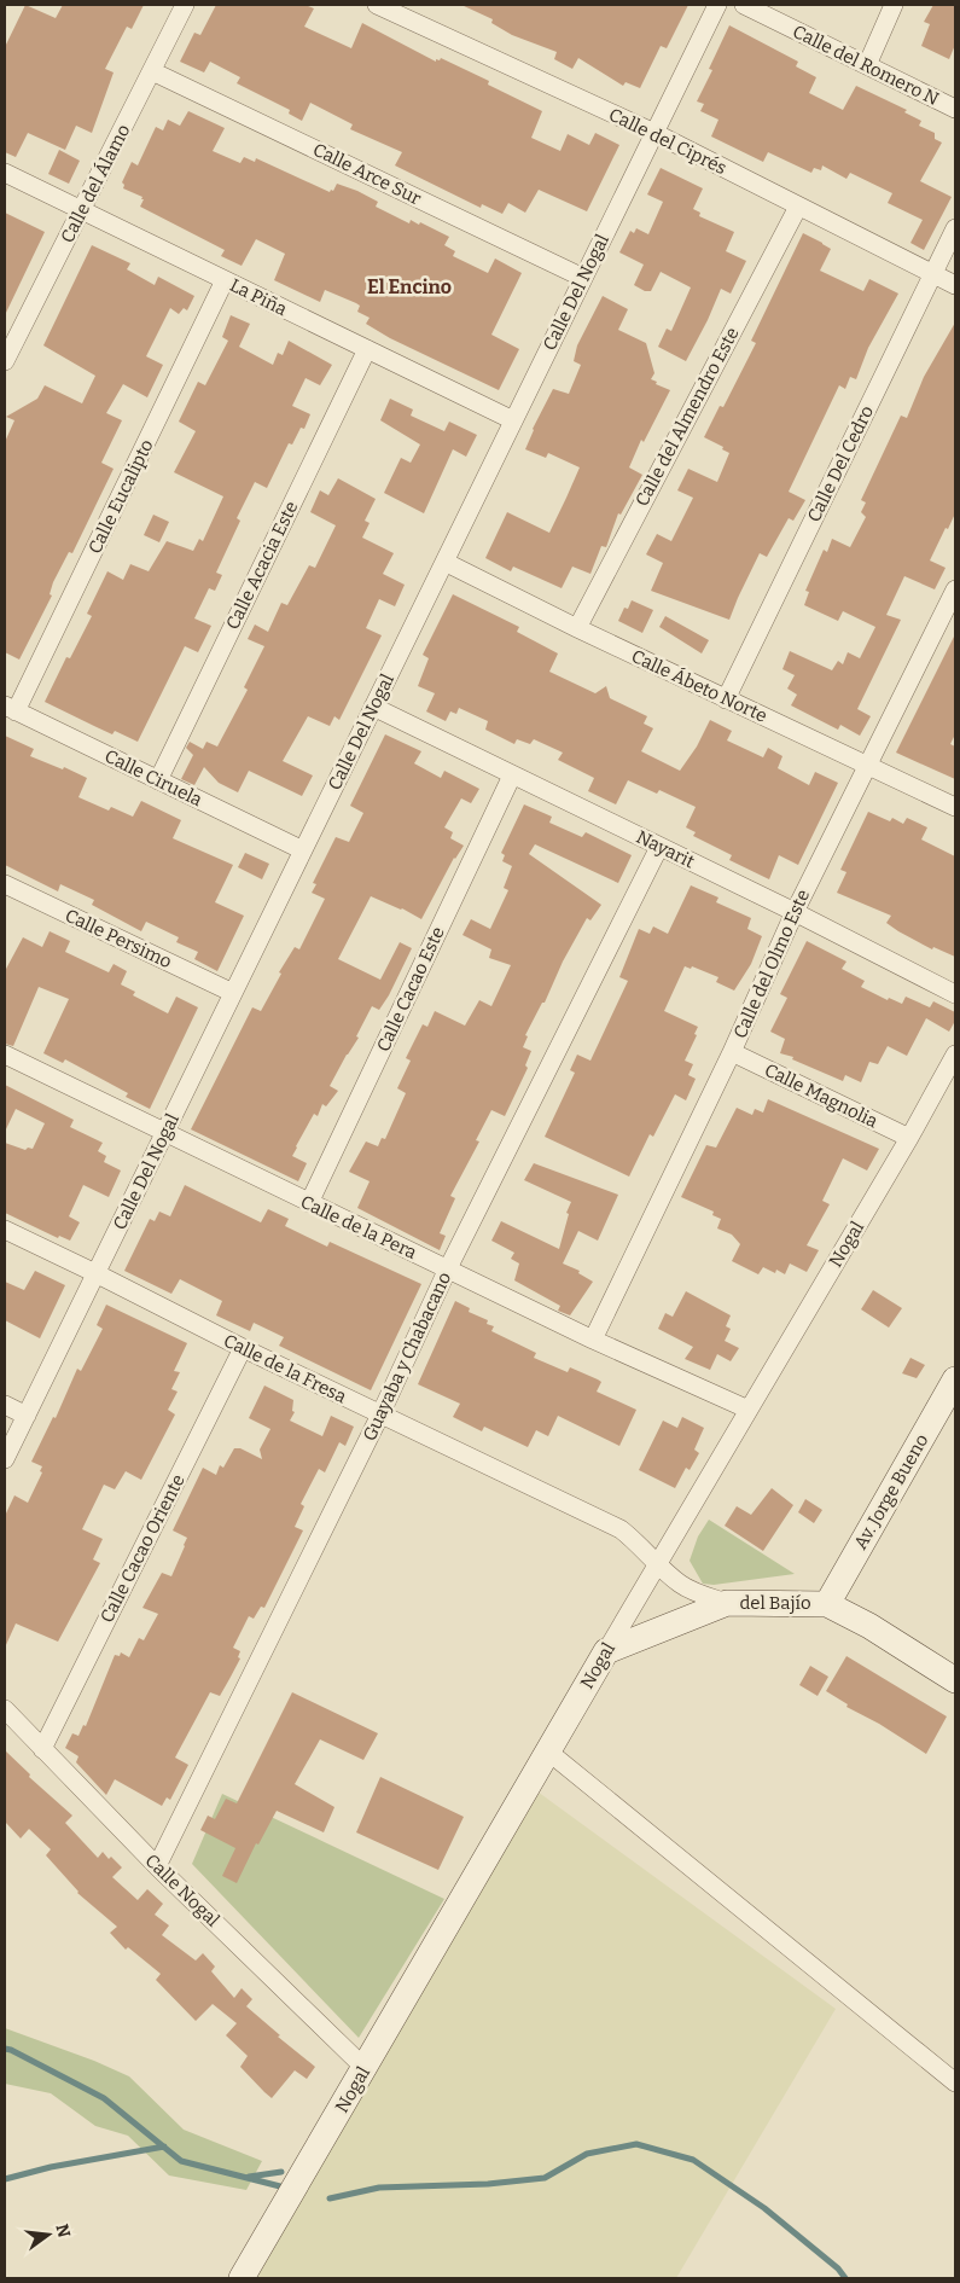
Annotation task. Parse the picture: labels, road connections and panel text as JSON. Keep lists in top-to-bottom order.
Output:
{
  "streets": {
    "street": [
      "Calle del Romero N",
      "Calle del Ciprés",
      "Calle Arce Sur",
      "Calle del Álamo",
      "Calle Del Nogal",
      "La Piña",
      "Calle del Almendro Este",
      "Calle Del Cedro",
      "Calle Eucalipto",
      "Calle Acacia Este",
      "Calle Ábeto Norte",
      "Calle Ciruela",
      "Nayarit",
      "Calle Persimo",
      "Calle del Olmo Este",
      "Calle Cacao Este",
      "Calle Magnolia",
      "Calle de la Pera",
      "Nogal",
      "Guayaba y Chabacano",
      "Calle de la Fresa",
      "Av. Jorge Bueno",
      "Calle Cacao Oriente",
      "del Bajío",
      "Calle Nogal"
    ]
  },
  "crossings": [
    ["Calle del Ciprés", "Calle Del Nogal"],
    ["Calle del Ciprés", "Calle del Almendro Este"],
    ["Calle del Ciprés", "Calle Del Cedro"],
    ["Calle Arce Sur", "Calle del Álamo"],
    ["Calle Arce Sur", "Calle Del Nogal"],
    ["Calle del Álamo", "La Piña"],
    ["Calle Del Nogal", "La Piña"],
    ["Calle Del Nogal", "Calle Ábeto Norte"],
    ["Calle Del Nogal", "Calle Ciruela"],
    ["Calle Del Nogal", "Nayarit"],
    ["Calle Del Nogal", "Calle Persimo"],
    ["Calle Del Nogal", "Calle de la Pera"],
    ["Calle Del Nogal", "Calle de la Fresa"],
    ["La Piña", "Calle Eucalipto"],
    ["La Piña", "Calle Acacia Este"],
    ["Calle del Almendro Este", "Calle Ábeto Norte"],
    ["Calle Del Cedro", "Calle Ábeto Norte"],
    ["Calle Eucalipto", "Calle Ciruela"],
    ["Calle Acacia Este", "Calle Ciruela"],
    ["Calle Ábeto Norte", "Calle del Olmo Este"],
    ["Nayarit", "Calle del Olmo Este"],
    ["Nayarit", "Calle Cacao Este"],
    ["Nayarit", "Guayaba y Chabacano"],
    ["Calle del Olmo Este", "Calle Magnolia"],
    ["Calle del Olmo Este", "Calle de la Pera"],
    ["Calle Cacao Este", "Calle de la Pera"],
    ["Calle Magnolia", "Nogal"],
    ["Calle de la Pera", "Nogal"],
    ["Calle de la Pera", "Guayaba y Chabacano"],
    ["Nogal", "Calle de la Fresa"],
    ["Nogal", "del Bajío"],
    ["Nogal", "Calle Nogal"],
    ["Guayaba y Chabacano", "Calle de la Fresa"],
    ["Guayaba y Chabacano", "Calle Nogal"],
    ["Calle de la Fresa", "Calle Cacao Oriente"],
    ["Calle de la Fresa", "del Bajío"],
    ["Av. Jorge Bueno", "del Bajío"],
    ["Calle Cacao Oriente", "Calle Nogal"]
  ],
  "districts": ["El Encino"],
  "north": "right"
}
